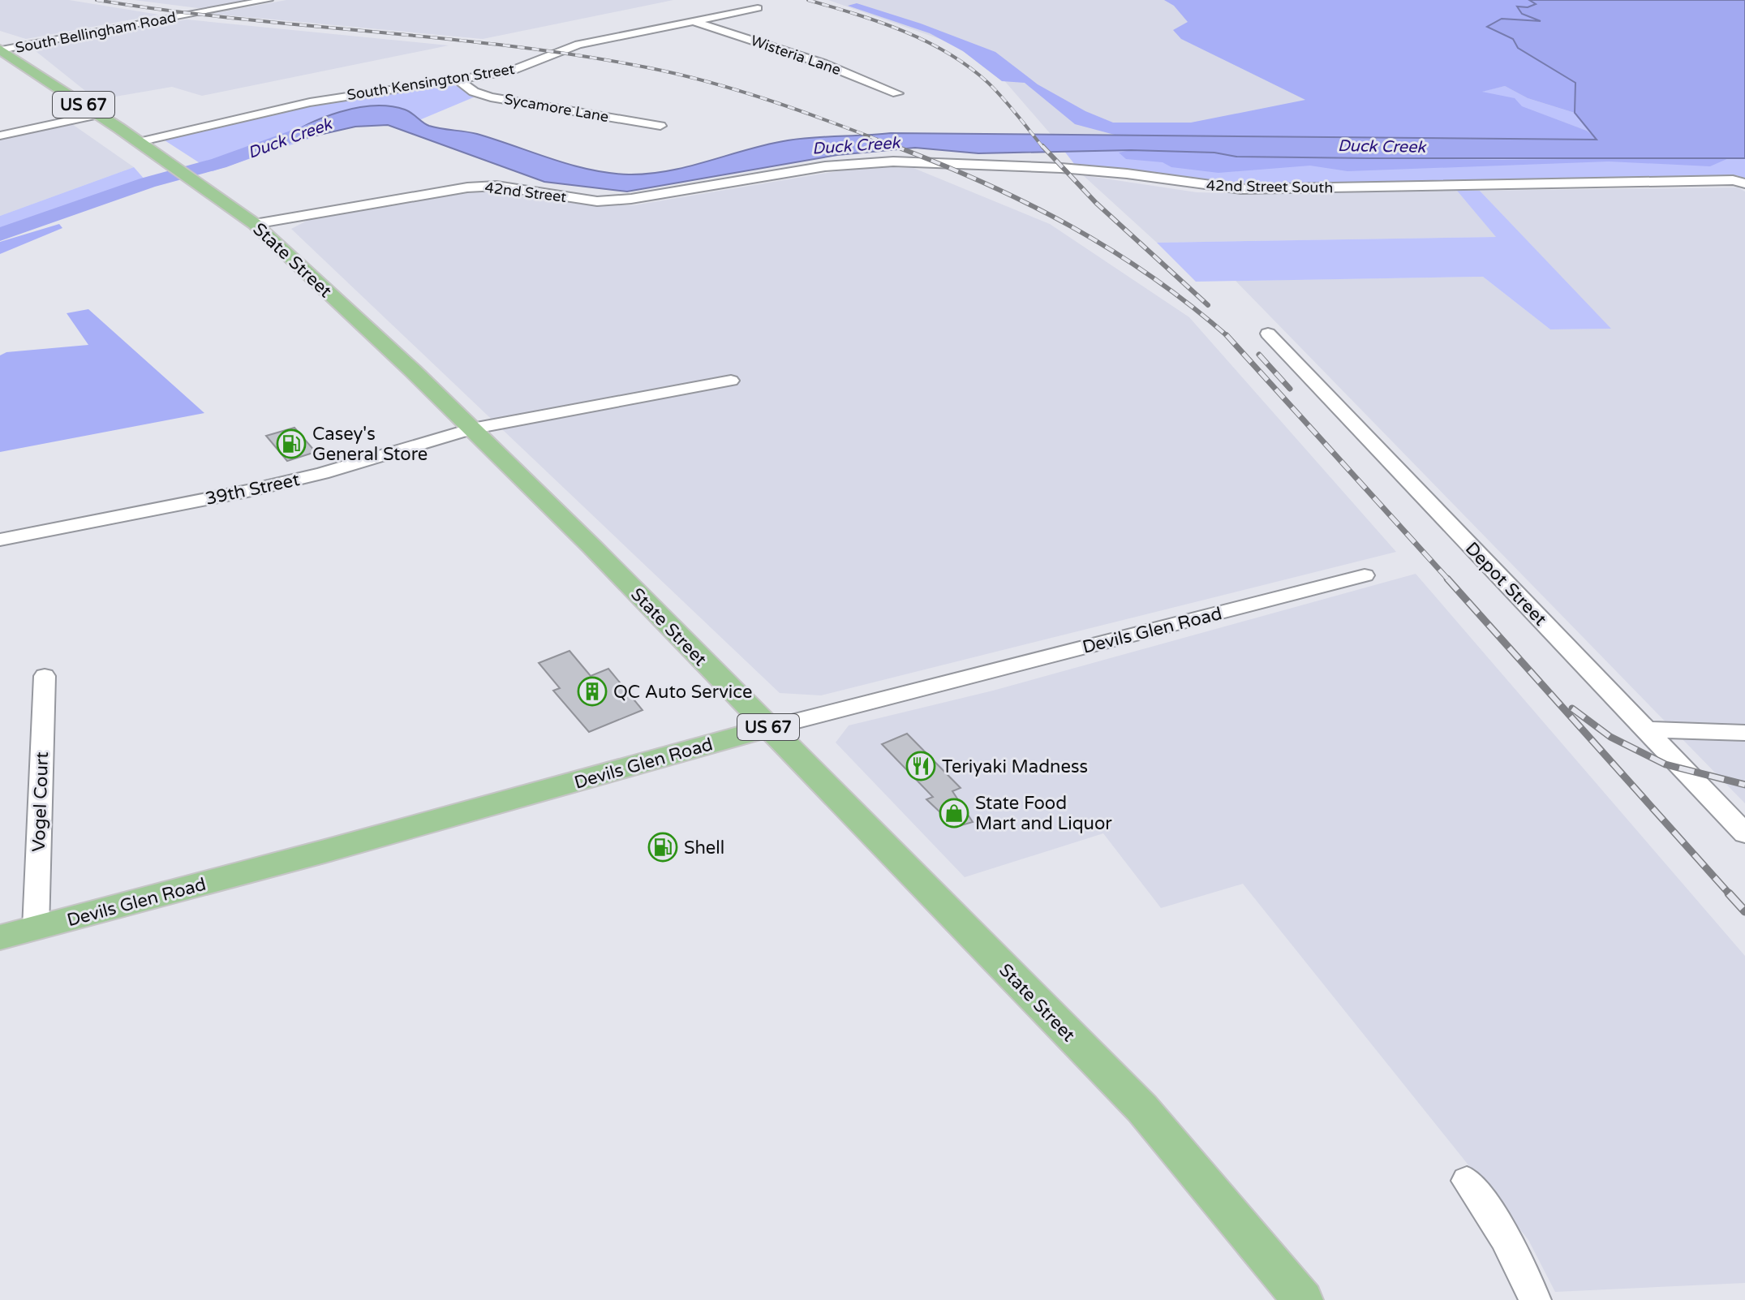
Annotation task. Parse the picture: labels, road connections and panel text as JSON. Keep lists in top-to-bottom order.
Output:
{
  "streets": {
    "main road": ["US 67", "State Street", "Devils Glen Road"],
    "street": [
      "South Bellingham Road",
      "Wisteria Lane",
      "South Kensington Street",
      "Sycamore Lane",
      "42nd Street South",
      "42nd Street",
      "39th Street",
      "Depot Street",
      "Vogel Court"
    ]
  },
  "crossings": [
    ["South Bellingham Road", "State Street"],
    ["Wisteria Lane", "South Kensington Street"],
    ["South Kensington Street", "Sycamore Lane"],
    ["South Kensington Street", "State Street"],
    ["42nd Street South", "42nd Street"],
    ["42nd Street", "State Street"],
    ["State Street", "39th Street"],
    ["State Street", "Devils Glen Road"],
    ["Devils Glen Road", "Vogel Court"]
  ],
  "water": ["Duck Creek"],
  "places": {
    "fuel station": ["Casey's General Store", "Shell"],
    "building": ["QC Auto Service"],
    "restaurant": ["Teriyaki Madness"],
    "shop": ["State Food Mart and Liquor"]
  }
}
